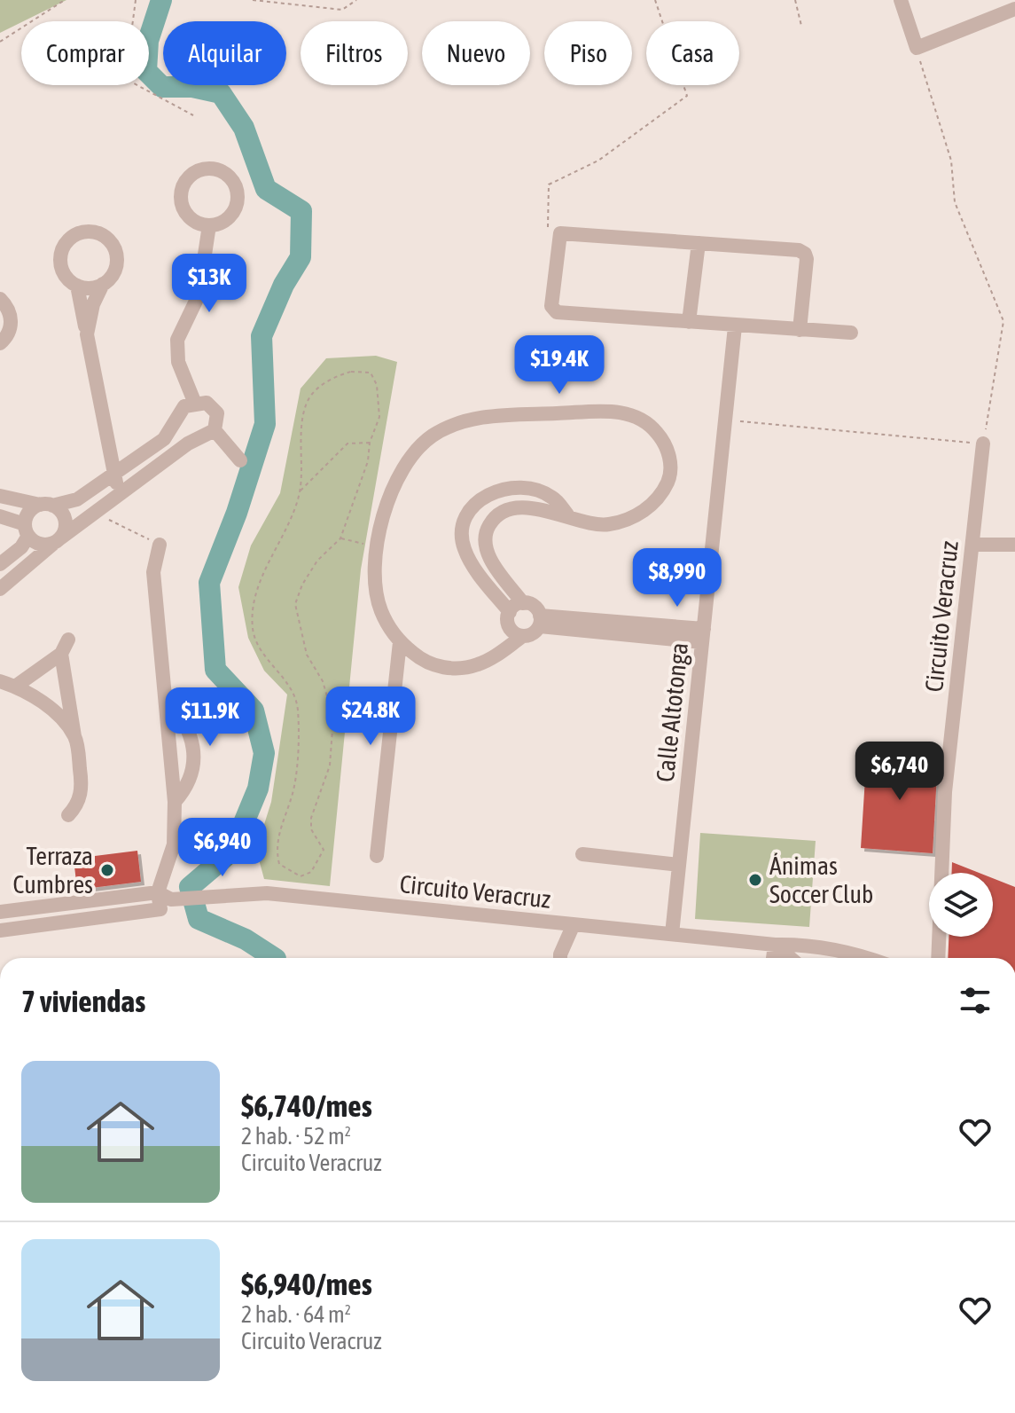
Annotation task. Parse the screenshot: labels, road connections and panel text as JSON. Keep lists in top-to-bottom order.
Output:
{
  "streets": {
    "street": ["Circuito Veracruz", "Calle Altotonga"]
  },
  "crossings": [
    ["Circuito Veracruz", "Calle Altotonga"]
  ],
  "places": ["Terraza Cumbres", "Ánimas Soccer Club"],
  "page": {
    "chip": [
      "Comprar",
      "Alquilar",
      "Filtros",
      "Nuevo",
      "Piso",
      "Casa"
    ],
    "price": [
      "$13K",
      "$19.4K",
      "$8,990",
      "$24.8K",
      "$11.9K",
      "$6,740",
      "$6,940"
    ],
    "heading": "7 viviendas",
    "list": [
      {
        "name": "$6,740/mes",
        "note": "2 hab. · 52 m² · Circuito Veracruz"
      },
      {
        "name": "$6,940/mes",
        "note": "2 hab. · 64 m² · Circuito Veracruz"
      }
    ]
  }
}
